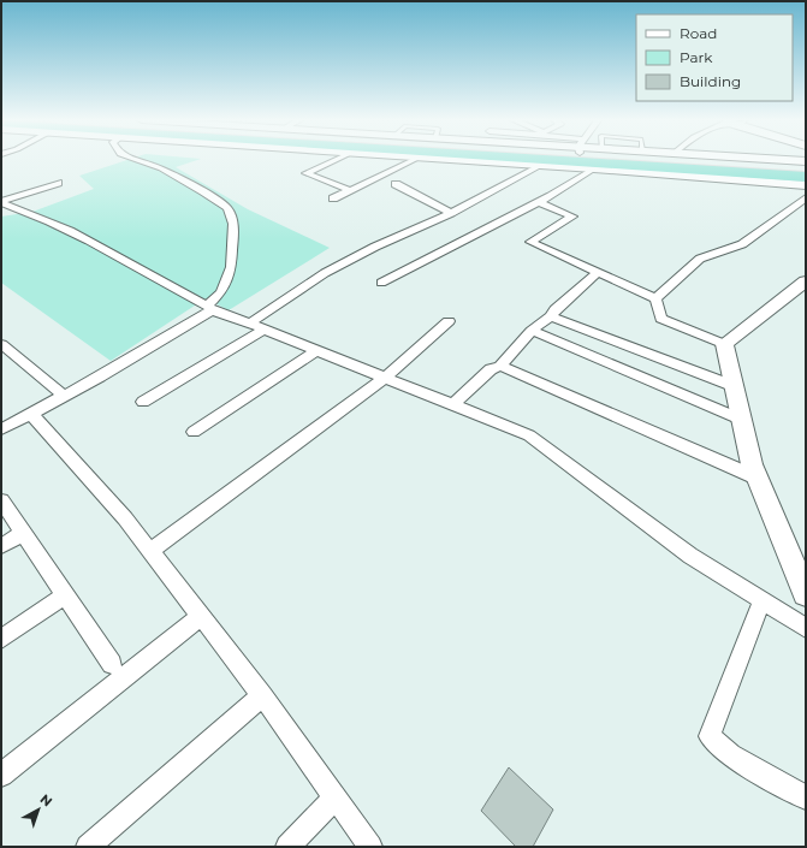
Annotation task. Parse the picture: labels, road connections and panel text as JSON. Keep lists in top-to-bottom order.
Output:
{
  "legend": ["Road", "Park", "Building"],
  "north": "top right"
}
